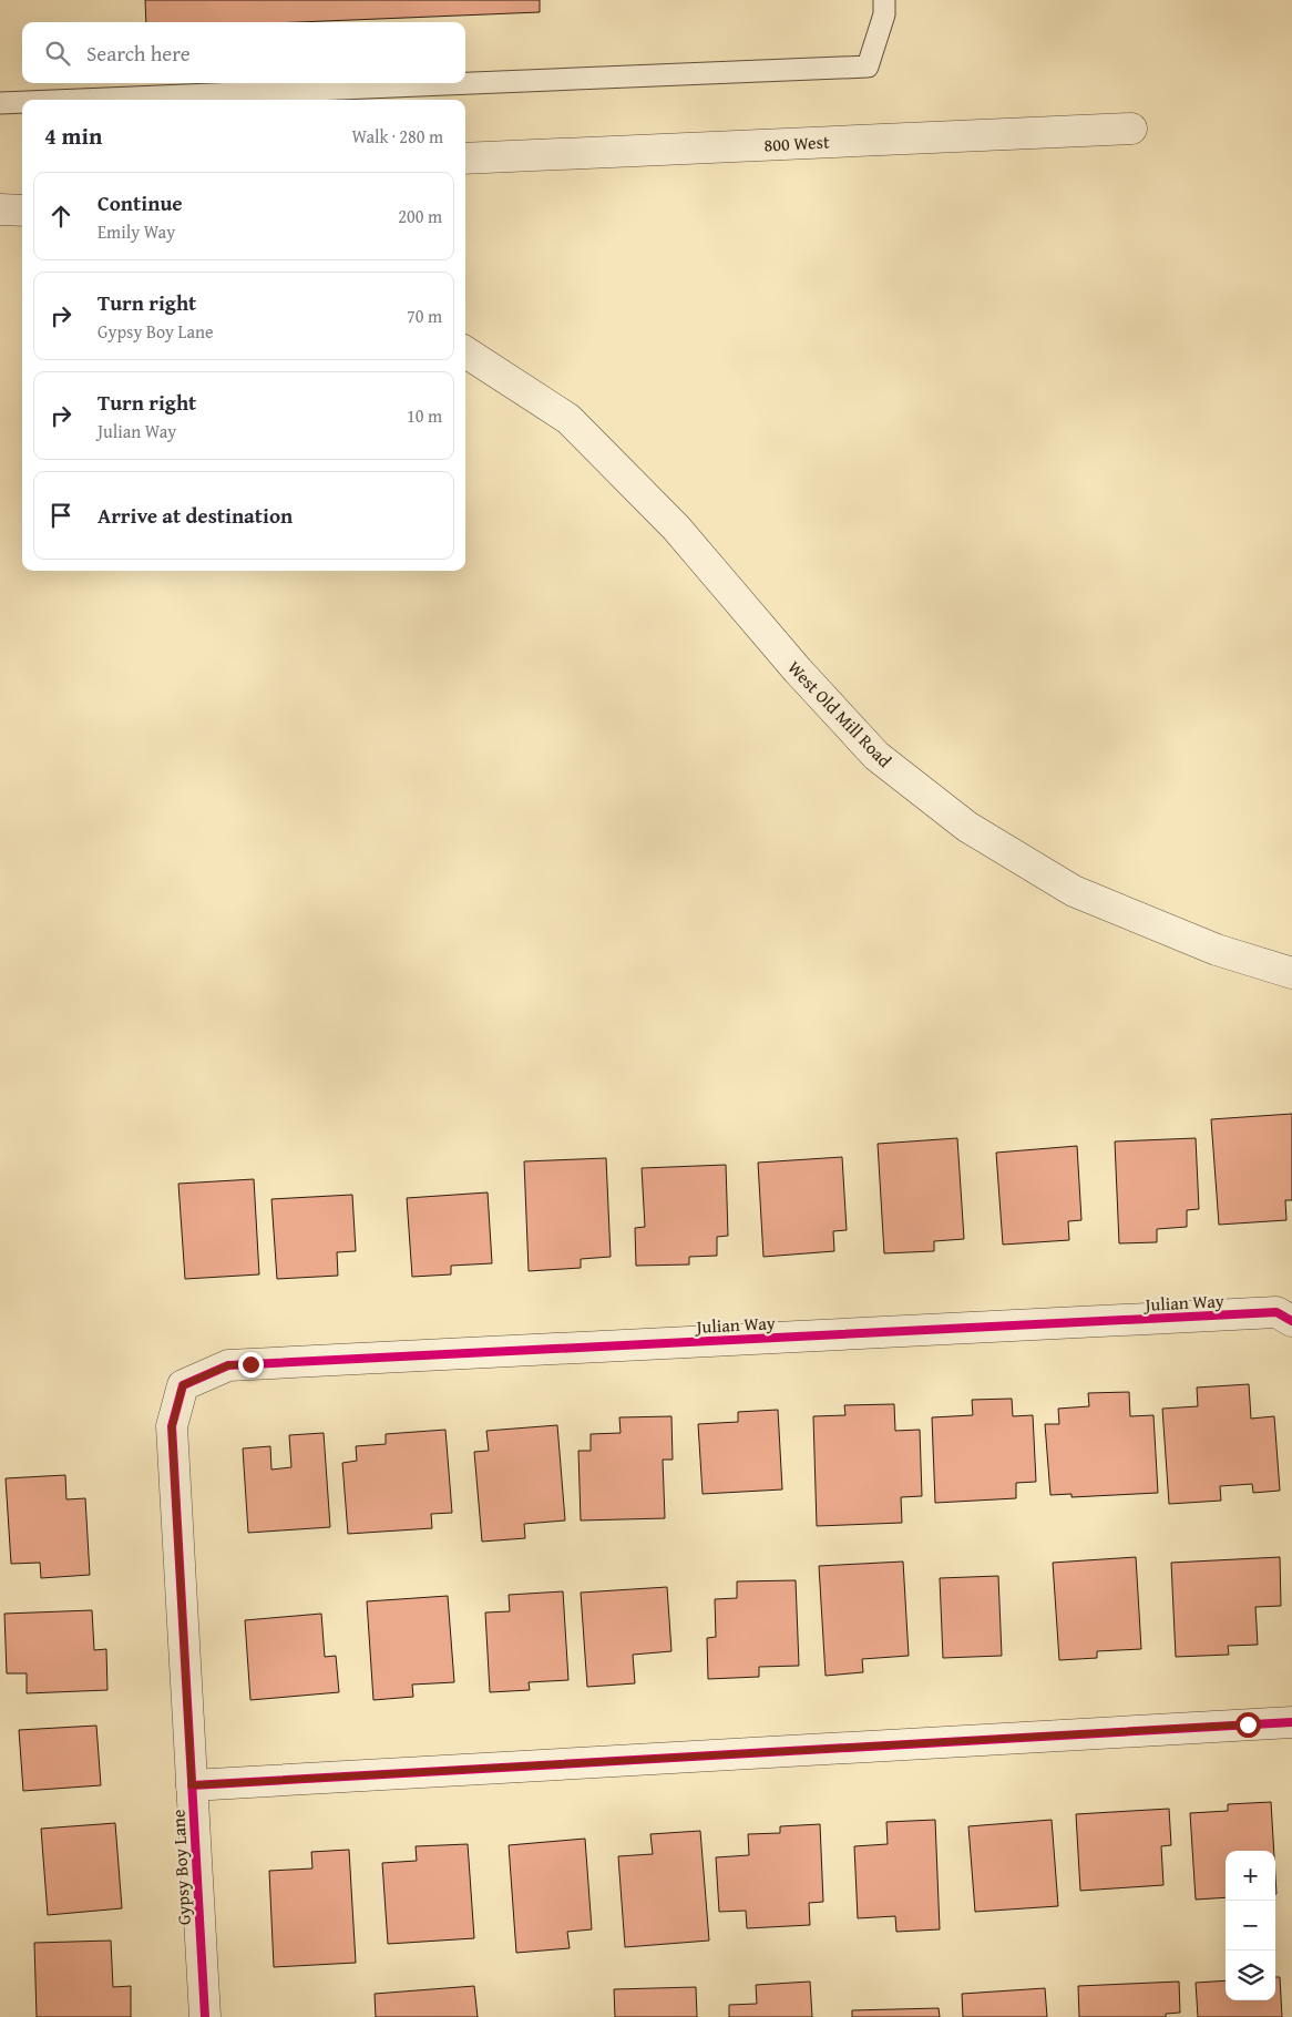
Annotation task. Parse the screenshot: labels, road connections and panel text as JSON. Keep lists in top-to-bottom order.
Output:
{
  "streets": {
    "street": [
      "800 West",
      "West Old Mill Road",
      "Julian Way",
      "Gypsy Boy Lane"
    ]
  },
  "crossings": [
    ["Julian Way", "Gypsy Boy Lane"]
  ],
  "page": {
    "search": "Search here",
    "heading": ["4 min", "Walk · 280 m"],
    "list": [
      ["Continue", "Emily Way", "200 m"],
      ["Turn right", "Gypsy Boy Lane", "70 m"],
      ["Turn right", "Julian Way", "10 m"],
      "Arrive at destination"
    ],
    "map_buttons": ["+", "−"]
  }
}
